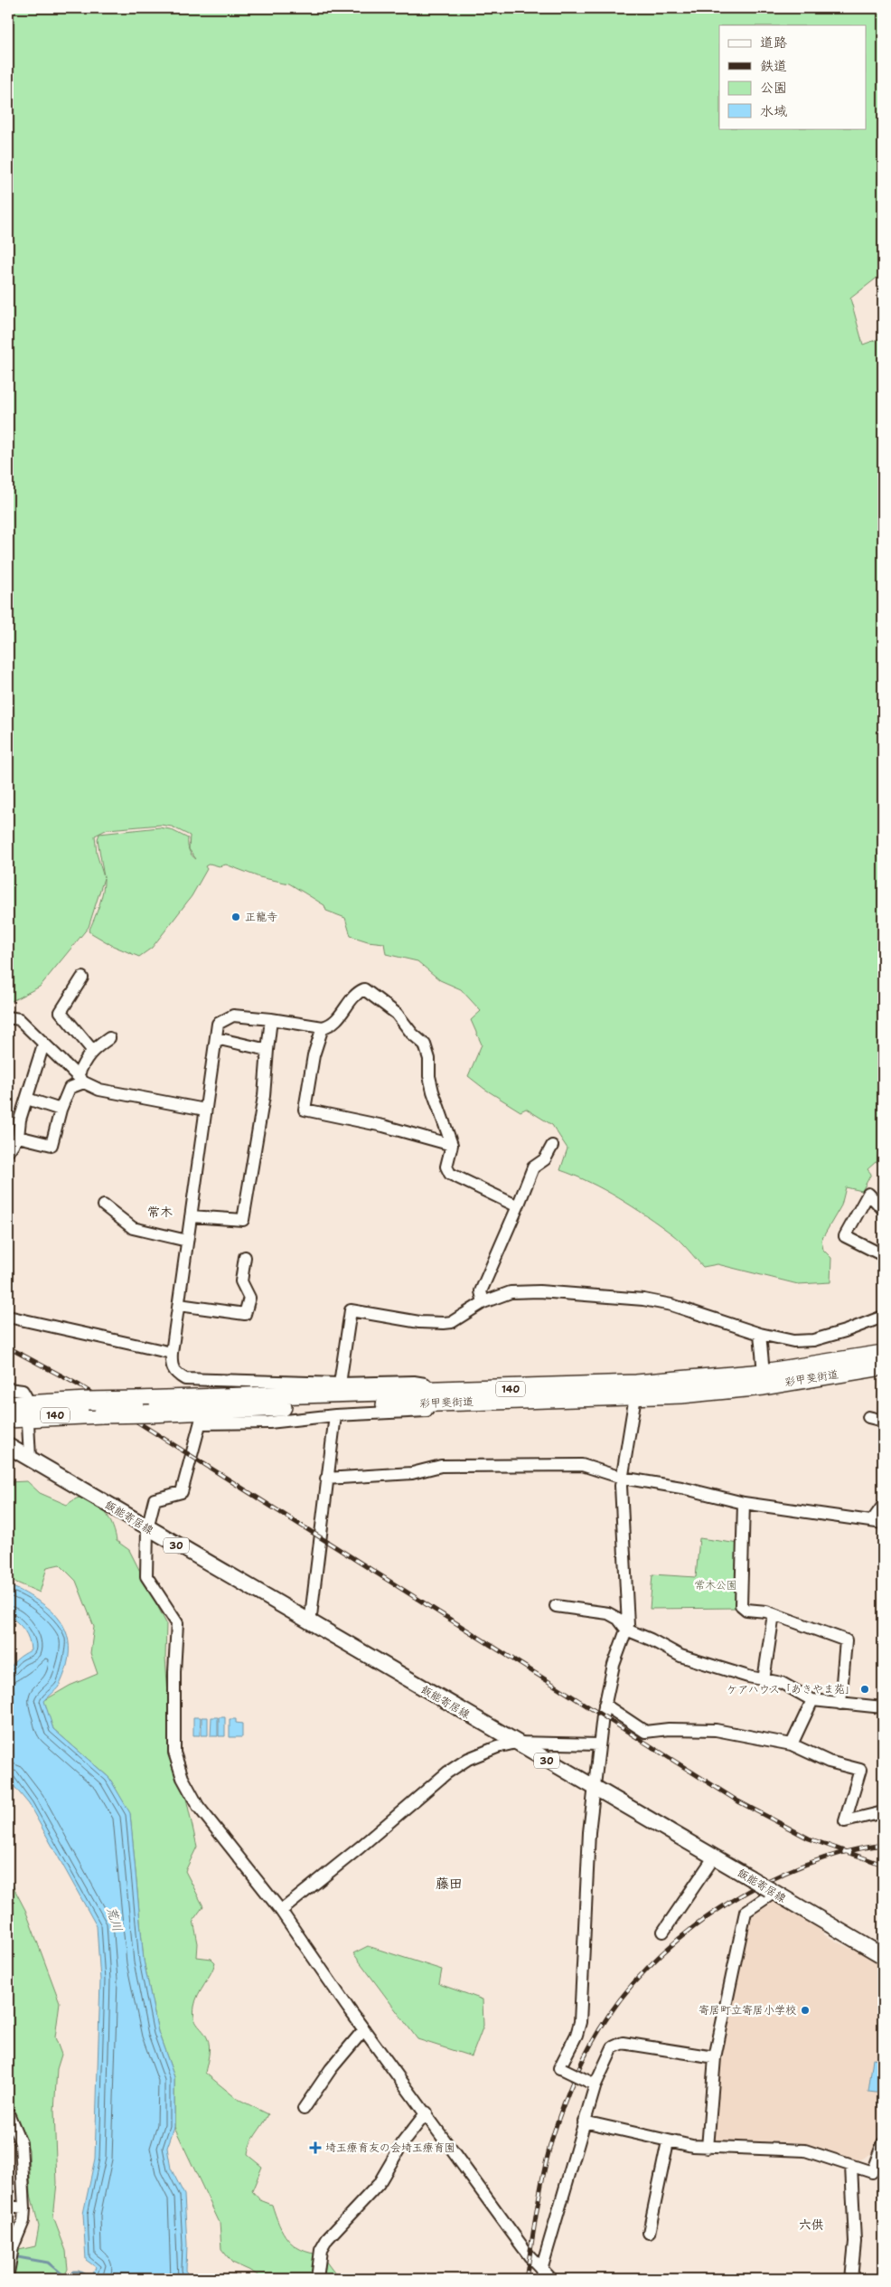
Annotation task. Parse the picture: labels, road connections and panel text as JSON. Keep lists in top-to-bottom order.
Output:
{
  "streets": {
    "highway": ["彩甲斐街道", "140"],
    "main road": ["飯能寄居線", "30"]
  },
  "districts": ["常木", "藤田", "六供"],
  "water": ["荒川"],
  "parks": ["常木公園"],
  "places": {
    "other": ["正龍寺", "ケアハウス「あきやま苑」", "寄居町立寄居小学校"],
    "health": ["埼玉療育友の会埼玉療育園"]
  },
  "legend": [
    "道路",
    "鉄道",
    "公園",
    "水域"
  ]
}
